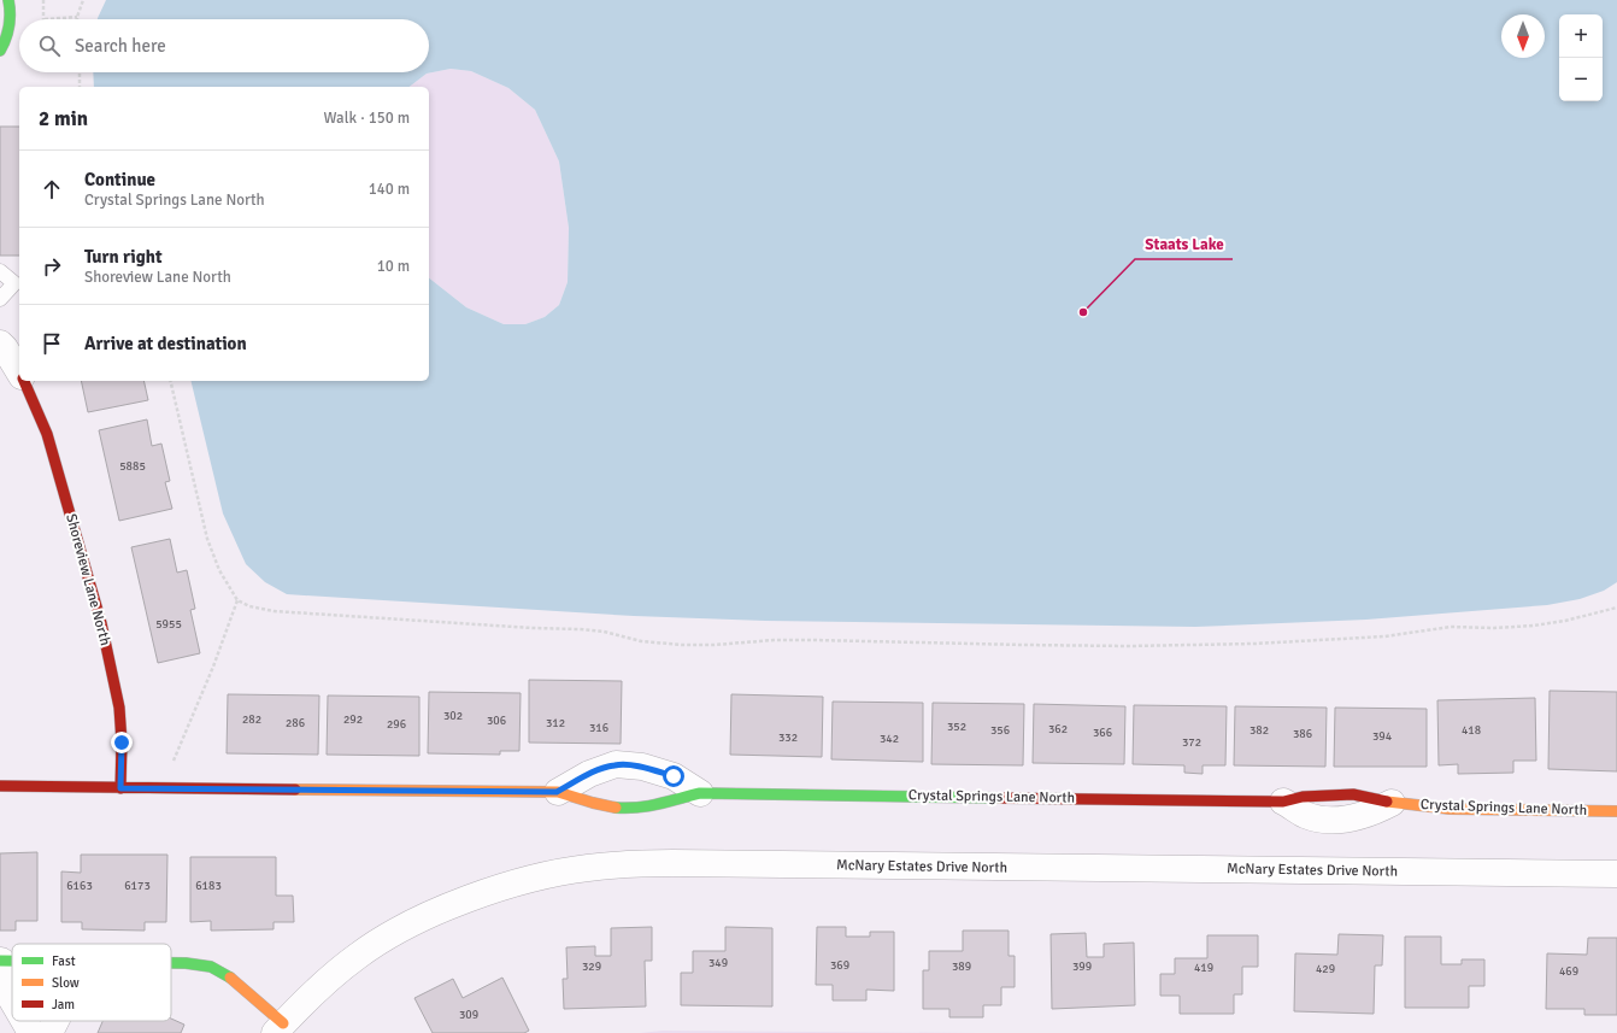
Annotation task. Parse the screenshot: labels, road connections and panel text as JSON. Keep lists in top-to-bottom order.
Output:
{
  "streets": {
    "street": ["Shoreview Lane North", "Crystal Springs Lane North", "McNary Estates Drive North"]
  },
  "crossings": [
    ["Shoreview Lane North", "Crystal Springs Lane North"]
  ],
  "places": ["Staats Lake"],
  "house_numbers": [
    "5885",
    "5955",
    "302",
    "282",
    "292",
    "306",
    "286",
    "312",
    "296",
    "352",
    "316",
    "362",
    "356",
    "382",
    "418",
    "366",
    "386",
    "394",
    "332",
    "342",
    "372",
    "6163",
    "6173",
    "6183",
    "349",
    "369",
    "329",
    "389",
    "399",
    "419",
    "429",
    "469",
    "309"
  ],
  "legend": ["Fast", "Slow", "Jam"],
  "north": "bottom",
  "page": {
    "map_buttons": ["+", "−"],
    "search": "Search here",
    "heading": ["2 min", "Walk · 150 m"],
    "list": [
      ["Continue", "Crystal Springs Lane North", "140 m"],
      ["Turn right", "Shoreview Lane North", "10 m"],
      "Arrive at destination"
    ]
  }
}
